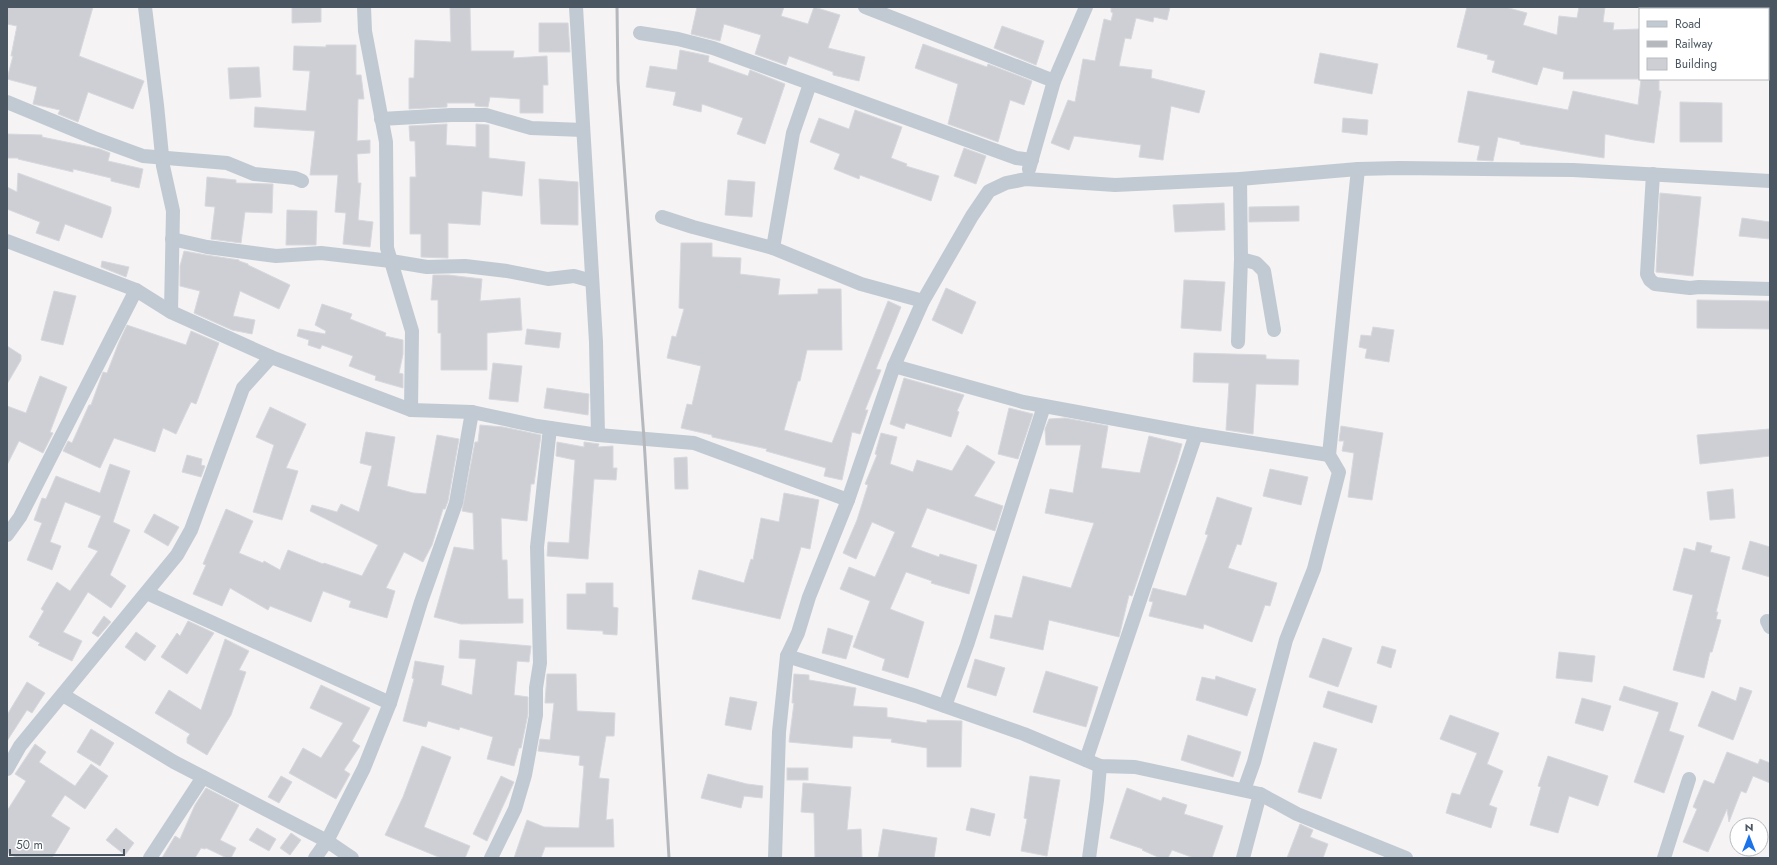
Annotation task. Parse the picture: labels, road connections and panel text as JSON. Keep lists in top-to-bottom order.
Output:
{
  "legend": ["Road", "Railway", "Building"],
  "scale_bar": "50 m",
  "north": "top"
}
